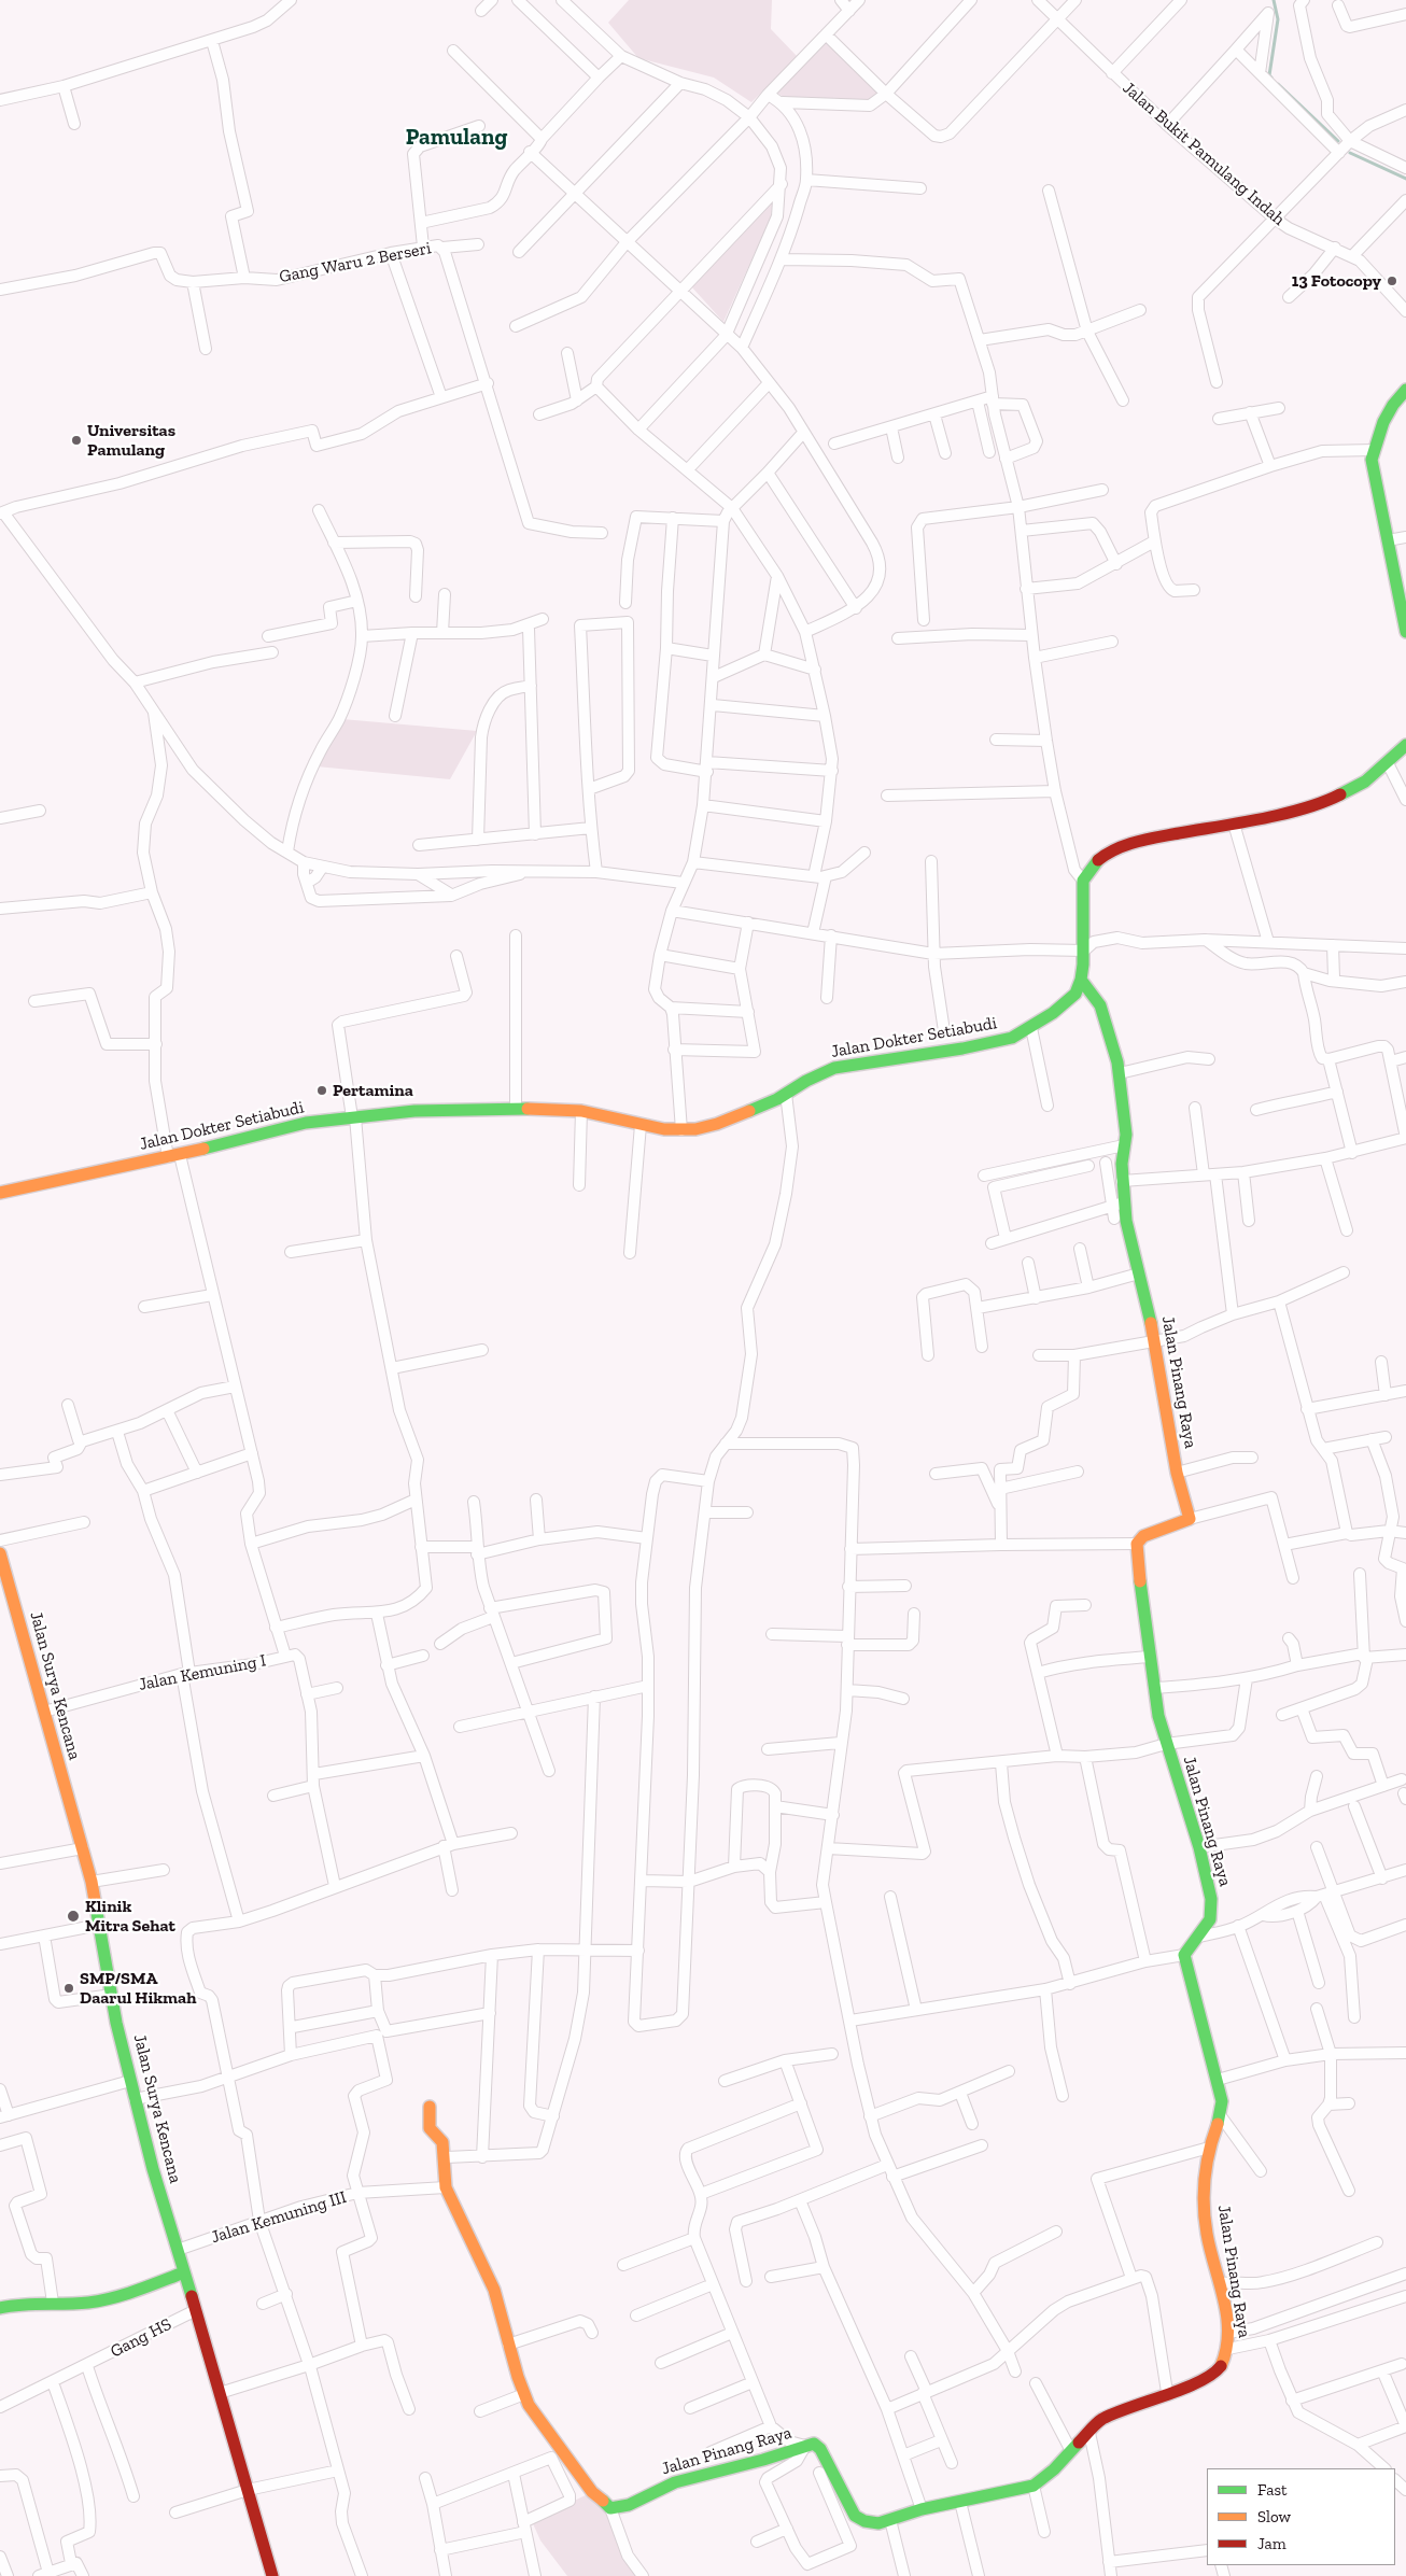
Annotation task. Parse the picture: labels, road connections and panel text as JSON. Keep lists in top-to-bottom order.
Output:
{
  "streets": {
    "main road": ["Jalan Dokter Setiabudi", "Jalan Pinang Raya", "Jalan Surya Kencana"],
    "street": [
      "Jalan Bukit Pamulang Indah",
      "Gang Waru 2 Berseri",
      "Jalan Kemuning I",
      "Jalan Kemuning III",
      "Gang HS"
    ]
  },
  "crossings": [
    ["Jalan Dokter Setiabudi", "Jalan Pinang Raya"],
    ["Jalan Kemuning I", "Jalan Surya Kencana"],
    ["Jalan Surya Kencana", "Jalan Kemuning III"],
    ["Jalan Surya Kencana", "Gang HS"]
  ],
  "districts": ["Pamulang"],
  "places": [
    "13 Fotocopy",
    "Universitas Pamulang",
    "Pertamina",
    "Klinik Mitra Sehat",
    "SMP/SMA Daarul Hikmah"
  ],
  "legend": ["Fast", "Slow", "Jam"]
}
